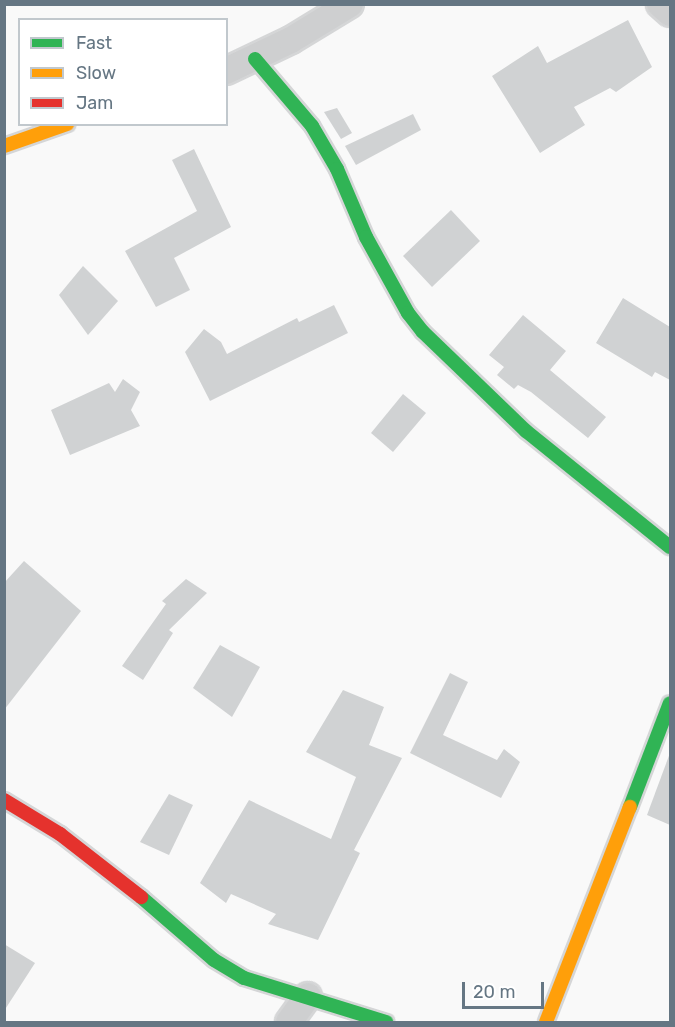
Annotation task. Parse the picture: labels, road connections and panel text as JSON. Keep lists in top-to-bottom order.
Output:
{
  "legend": ["Fast", "Slow", "Jam"],
  "scale_bar": "20 m"
}
